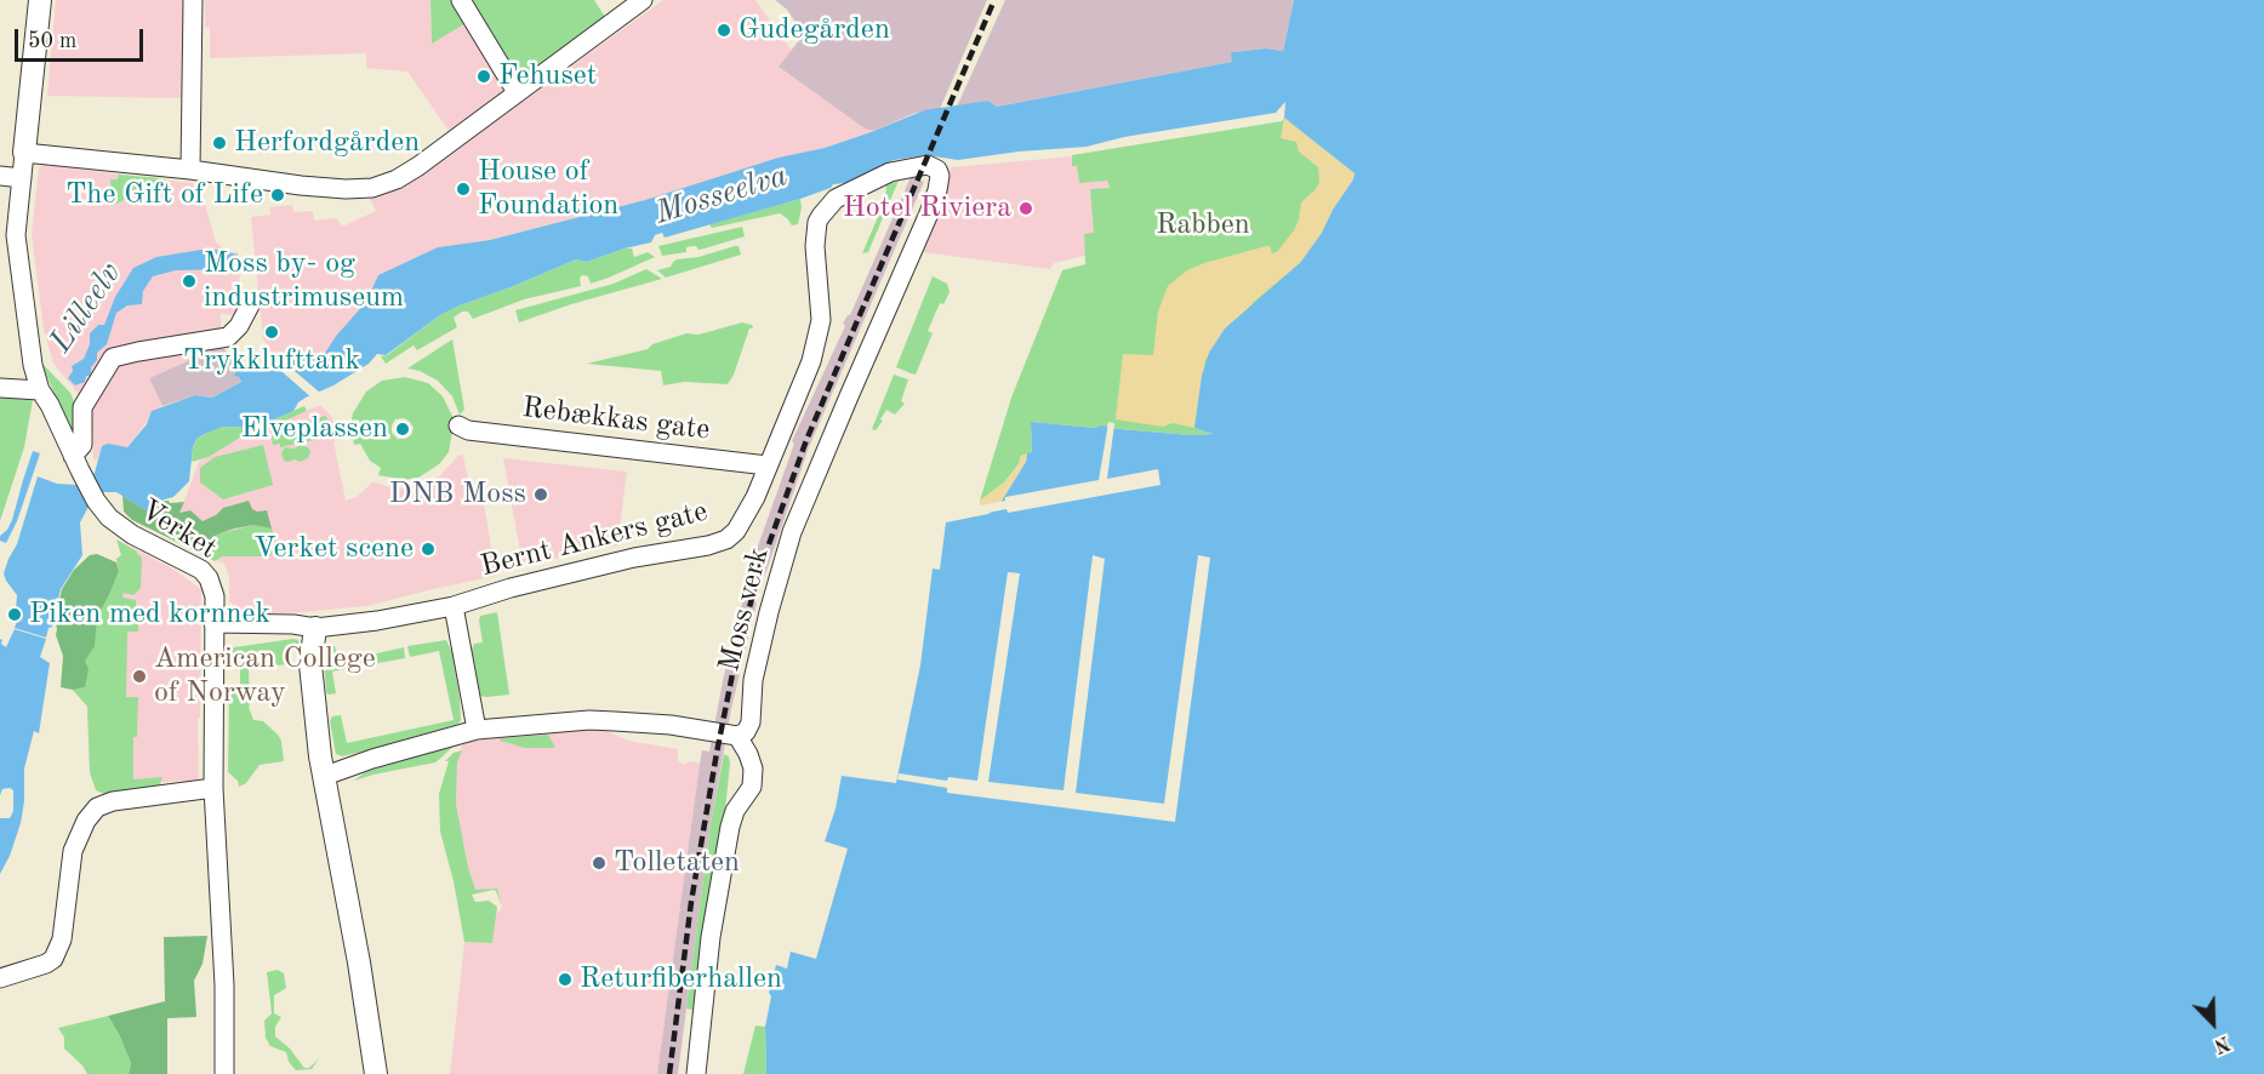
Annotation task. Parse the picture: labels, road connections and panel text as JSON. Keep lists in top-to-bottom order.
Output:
{
  "streets": {
    "street": [
      "Rebækkas gate",
      "Verket",
      "Bernt Ankers gate",
      "Moss verk"
    ]
  },
  "crossings": [
    ["Rebækkas gate", "Bernt Ankers gate"],
    ["Verket", "Bernt Ankers gate"],
    ["Bernt Ankers gate", "Moss verk"]
  ],
  "water": ["Mosseelva", "Lilleelv"],
  "parks": ["Rabben"],
  "places": [
    "Gudegården",
    "Fehuset",
    "Herfordgården",
    "House of Foundation",
    "The Gift of Life",
    "Hotel Riviera",
    "Moss by- og industrimuseum",
    "Trykklufttank",
    "Elveplassen",
    "DNB Moss",
    "Verket scene",
    "Piken med kornnek",
    "American College of Norway",
    "Tolletaten",
    "Returfiberhallen"
  ],
  "scale_bar": "50 m",
  "north": "bottom right"
}
